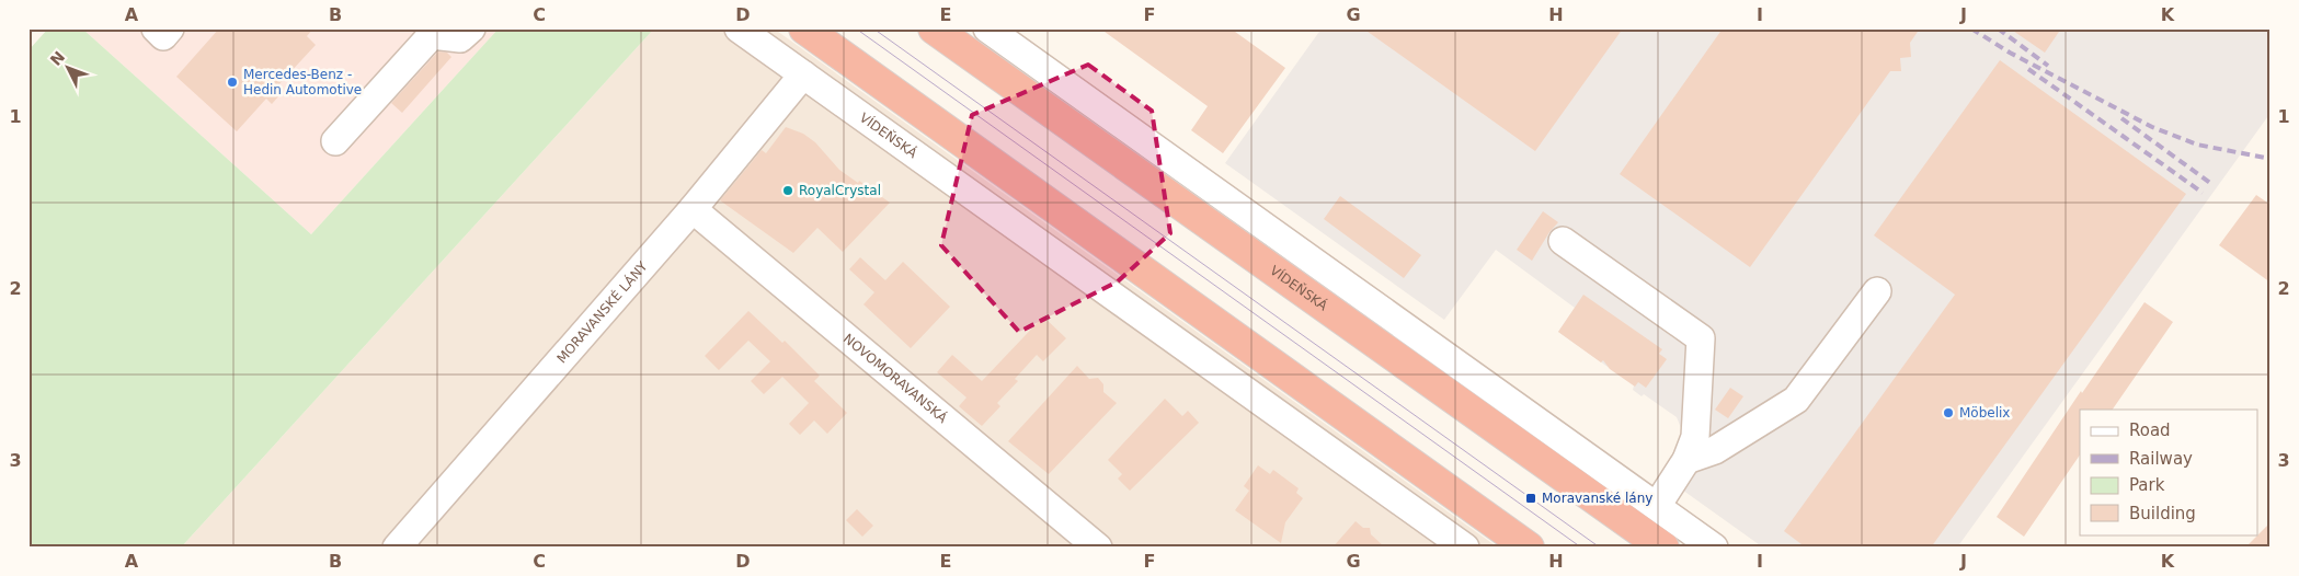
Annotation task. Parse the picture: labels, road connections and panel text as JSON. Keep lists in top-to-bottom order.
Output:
{
  "streets": {
    "highway": ["VÍDEŇSKÁ"],
    "street": ["MORAVANSKÉ LÁNY", "NOVOMORAVANSKÁ"]
  },
  "crossings": [
    ["VÍDEŇSKÁ", "MORAVANSKÉ LÁNY"],
    ["MORAVANSKÉ LÁNY", "NOVOMORAVANSKÁ"]
  ],
  "places": {
    "other": ["Mercedes-Benz - Hedin Automotive", "RoyalCrystal", "Möbelix"],
    "transit": ["Moravanské lány"]
  },
  "legend": [
    "Road",
    "Railway",
    "Park",
    "Building"
  ],
  "north": "top left",
  "grid": {
    "columns": [
      "A",
      "B",
      "C",
      "D",
      "E",
      "F",
      "G",
      "H",
      "I",
      "J",
      "K"
    ],
    "rows": ["1", "2", "3"]
  }
}
